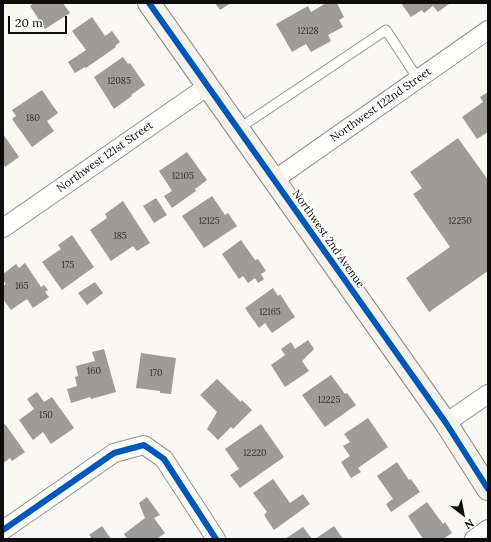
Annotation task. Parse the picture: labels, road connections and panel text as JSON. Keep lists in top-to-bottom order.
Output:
{
  "streets": {
    "street": ["Northwest 122nd Street", "Northwest 121st Street", "Northwest 2nd Avenue"]
  },
  "crossings": [
    ["Northwest 122nd Street", "Northwest 2nd Avenue"],
    ["Northwest 121st Street", "Northwest 2nd Avenue"]
  ],
  "house_numbers": [
    "12128",
    "12085",
    "180",
    "12105",
    "12125",
    "12250",
    "185",
    "175",
    "165",
    "12165",
    "160",
    "170",
    "12225",
    "150",
    "12220"
  ],
  "scale_bar": "20 m",
  "north": "bottom right"
}
